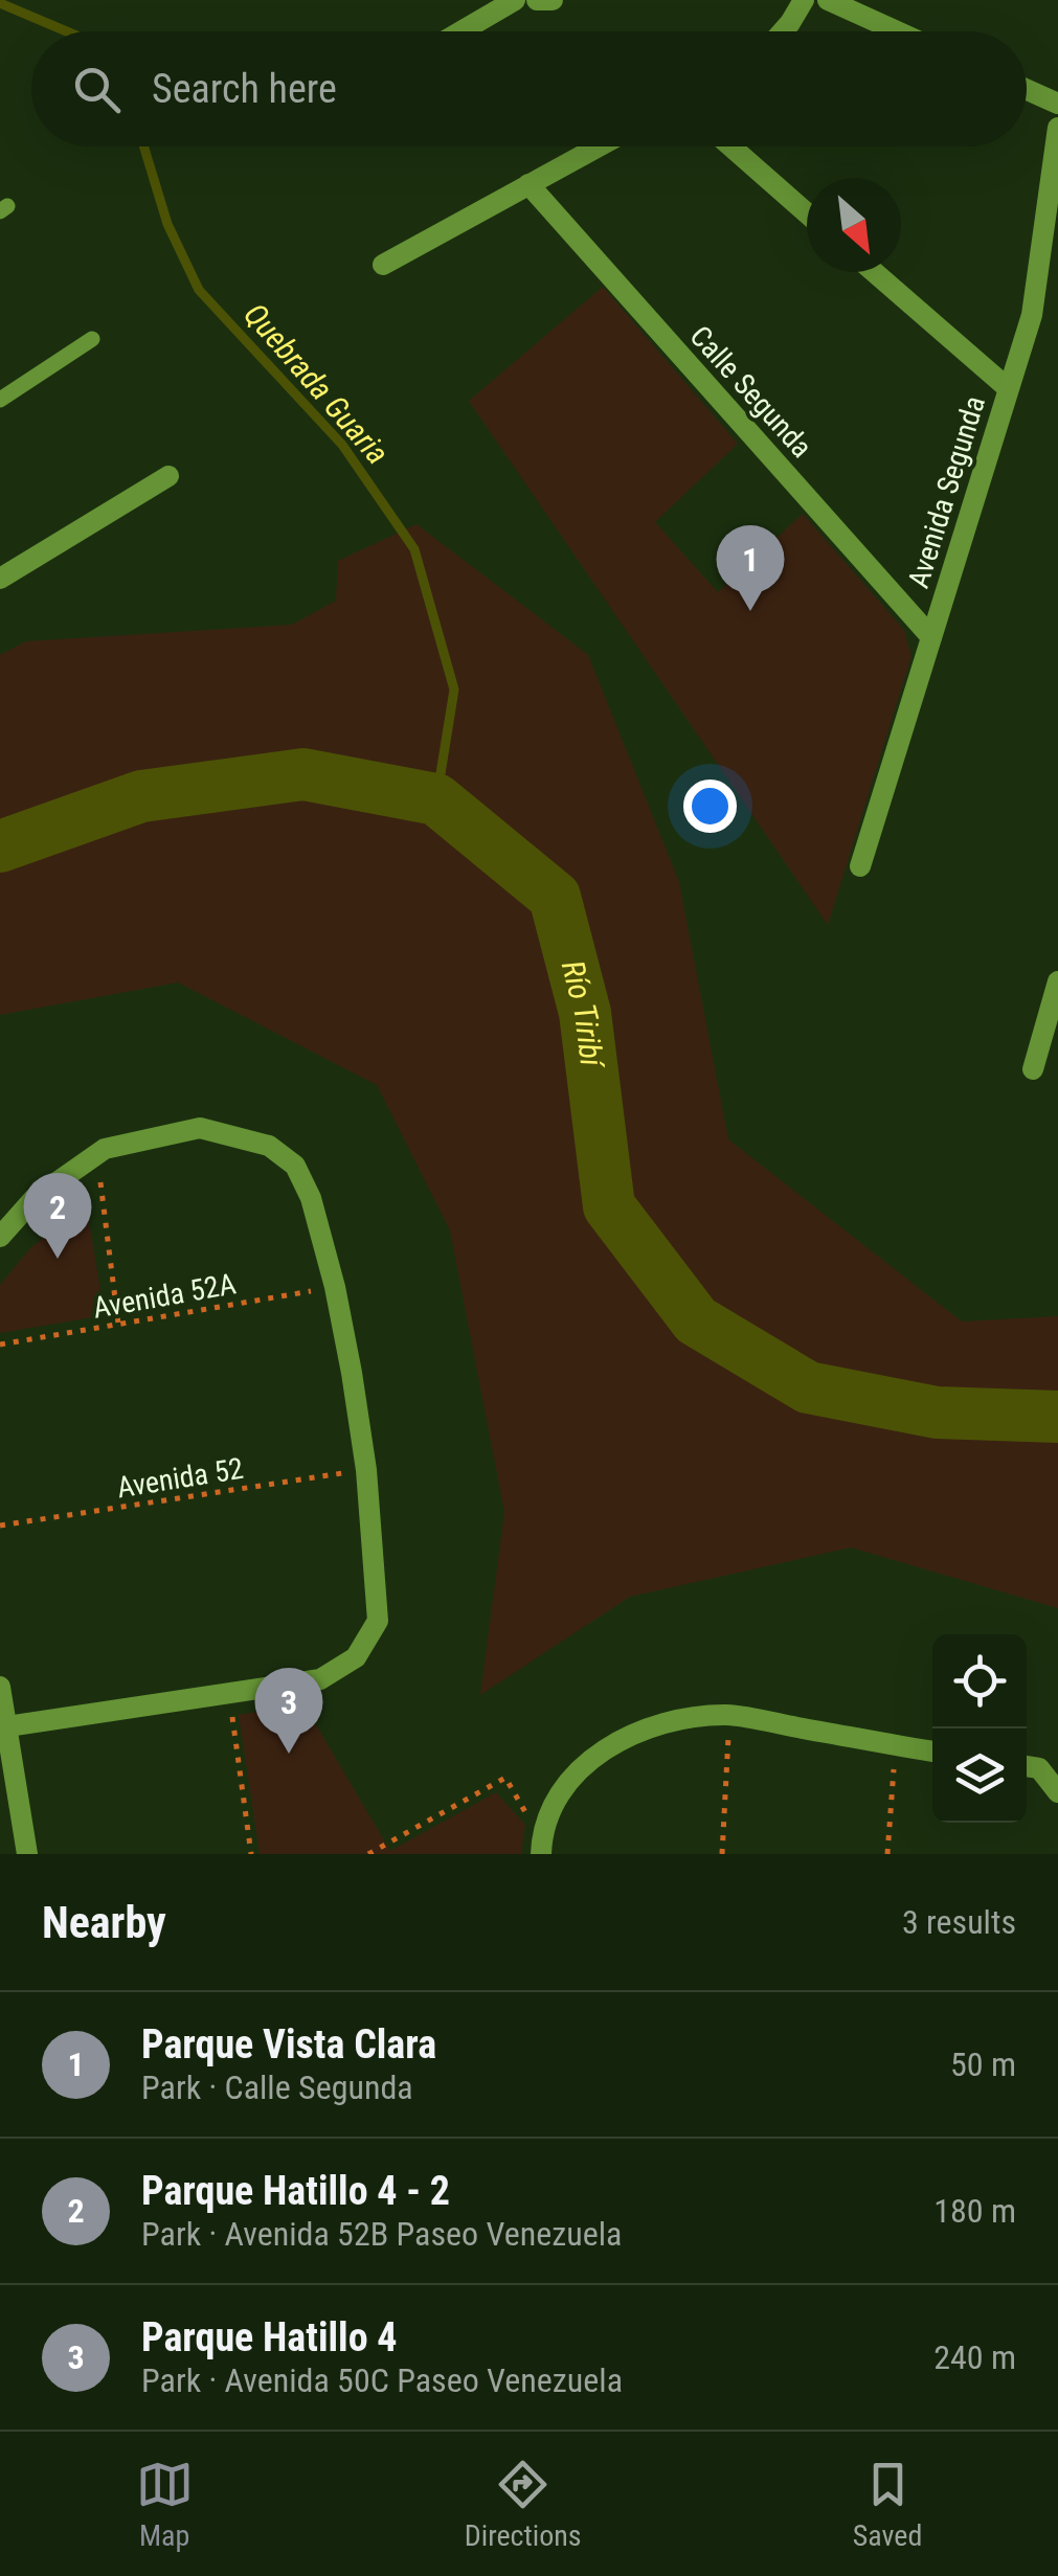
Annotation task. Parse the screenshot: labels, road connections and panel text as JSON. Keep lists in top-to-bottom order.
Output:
{
  "streets": {
    "street": ["Calle Segunda", "Avenida Segunda"],
    "path": ["Avenida 52A", "Avenida 52"]
  },
  "crossings": [
    ["Calle Segunda", "Avenida Segunda"]
  ],
  "water": ["Quebrada Guaria", "Río Tiribí"],
  "north": "bottom right",
  "page": {
    "search": "Search here",
    "pins": ["1", "2", "3"],
    "heading": ["Nearby", "3 results"],
    "list": [
      {
        "mark": "1",
        "name": "Parque Vista Clara",
        "note": "Park · Calle Segunda",
        "value": "50 m"
      },
      {
        "mark": "2",
        "name": "Parque Hatillo 4 - 2",
        "note": "Park · Avenida 52B Paseo Venezuela",
        "value": "180 m"
      },
      {
        "mark": "3",
        "name": "Parque Hatillo 4",
        "note": "Park · Avenida 50C Paseo Venezuela",
        "value": "240 m"
      }
    ],
    "nav": ["Map", "Directions", "Saved"]
  }
}
